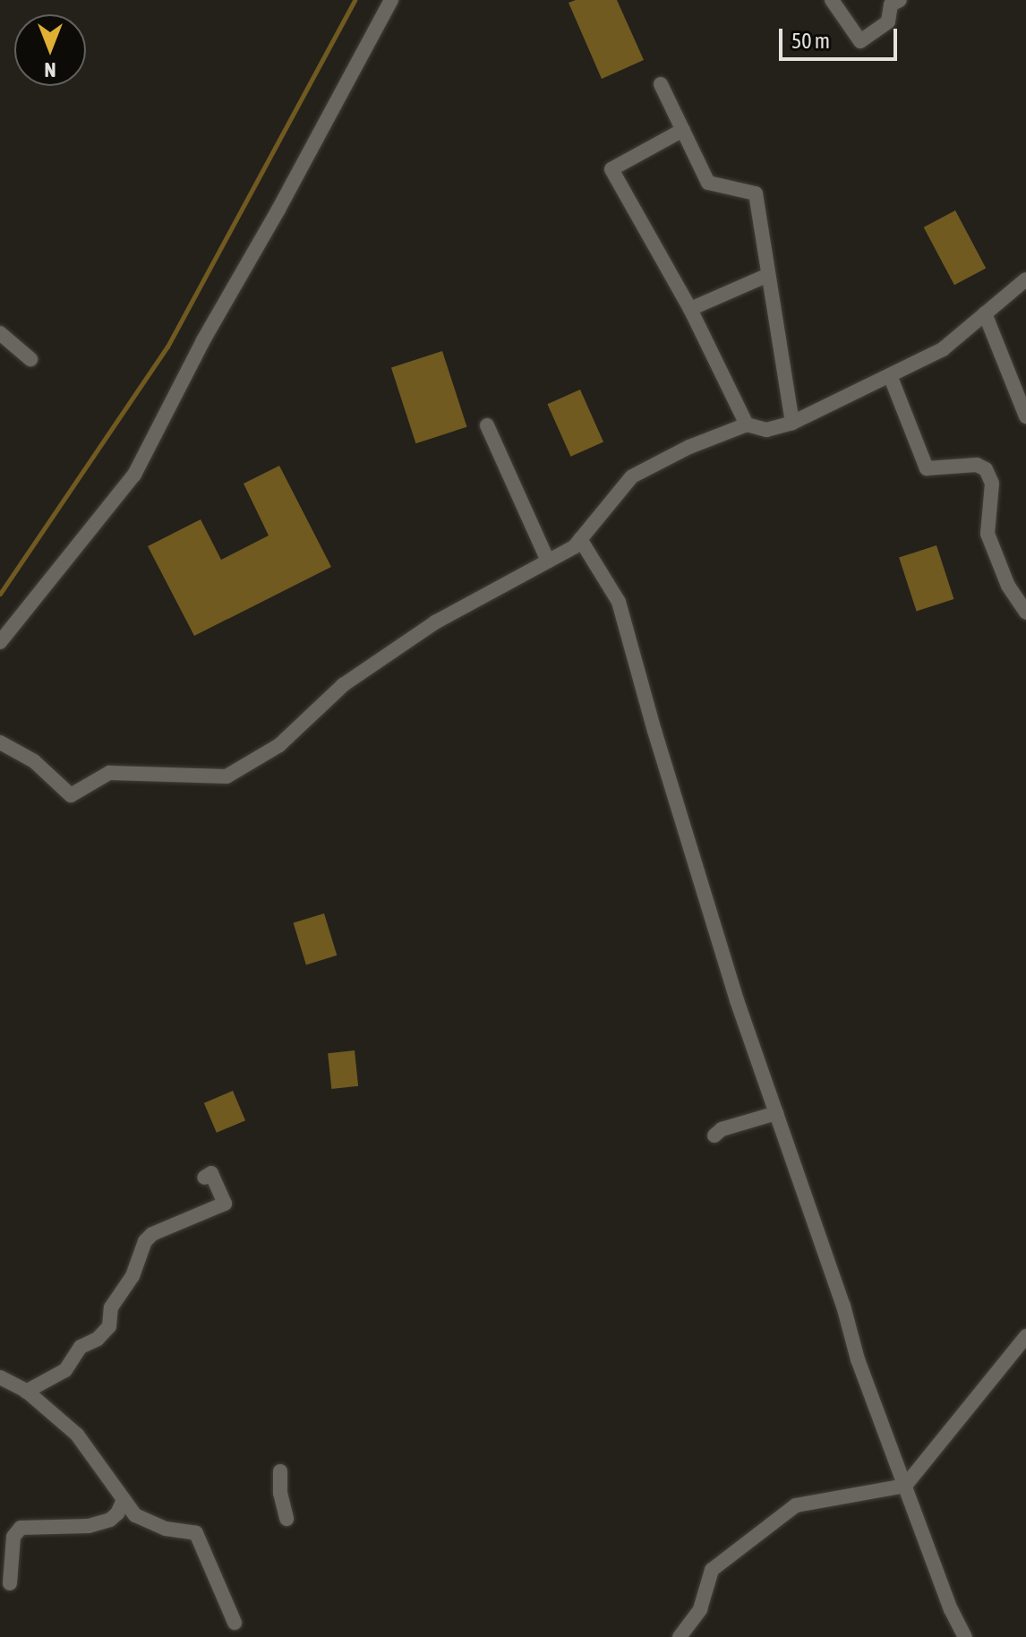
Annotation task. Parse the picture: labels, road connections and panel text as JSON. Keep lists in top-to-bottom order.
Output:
{
  "scale_bar": "50 m",
  "north": "bottom"
}
